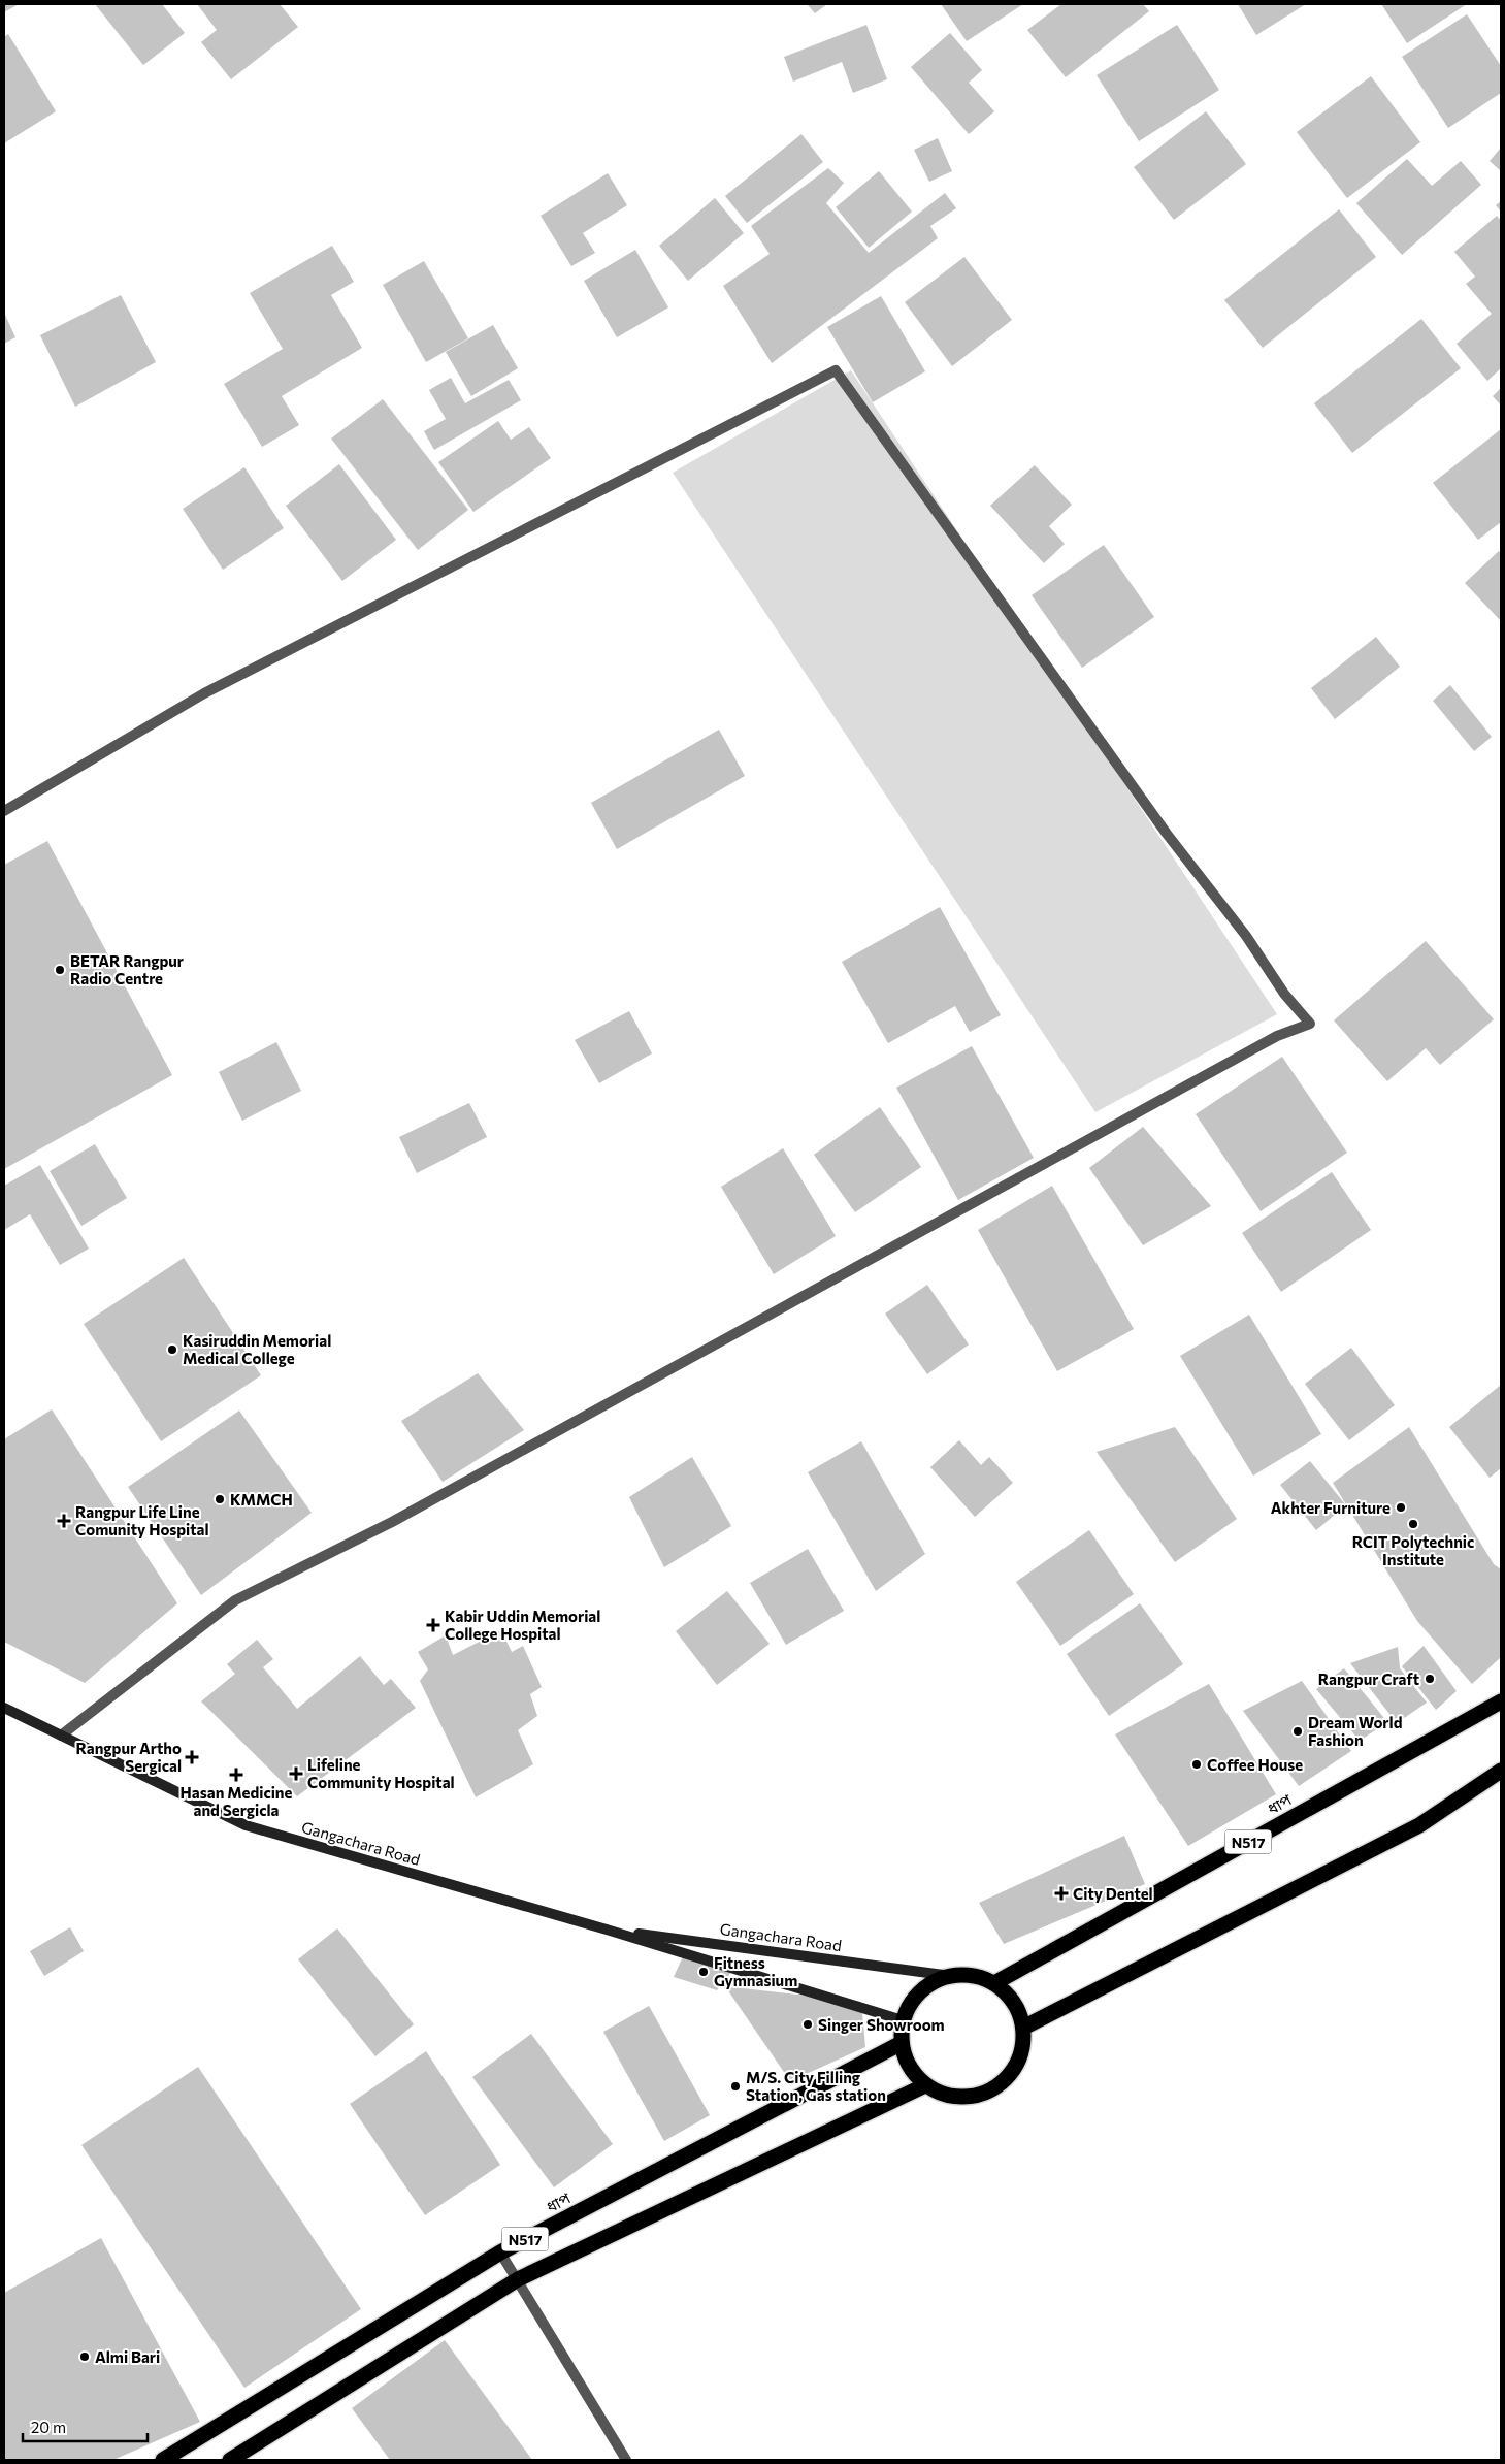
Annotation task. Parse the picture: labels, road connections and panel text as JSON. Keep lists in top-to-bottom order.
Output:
{
  "streets": {
    "highway": ["ধাপ", "N517"],
    "main road": ["Gangachara Road"]
  },
  "crossings": [
    ["ধাপ", "N517"],
    ["ধাপ", "Gangachara Road"],
    ["N517", "Gangachara Road"]
  ],
  "places": {
    "other": [
      "BETAR Rangpur Radio Centre",
      "Kasiruddin Memorial Medical College",
      "KMMCH",
      "Akhter Furniture",
      "RCIT Polytechnic Institute",
      "Rangpur Craft",
      "Dream World Fashion",
      "Coffee House",
      "Fitness Gymnasium",
      "Singer Showroom",
      "M/S. City Filling Station, Gas station",
      "Almi Bari"
    ],
    "health": [
      "Rangpur Life Line Comunity Hospital",
      "Kabir Uddin Memorial College Hospital",
      "Rangpur Artho Sergical",
      "Lifeline Community Hospital",
      "Hasan Medicine and Sergicla",
      "City Dentel"
    ]
  },
  "scale_bar": "20 m"
}
